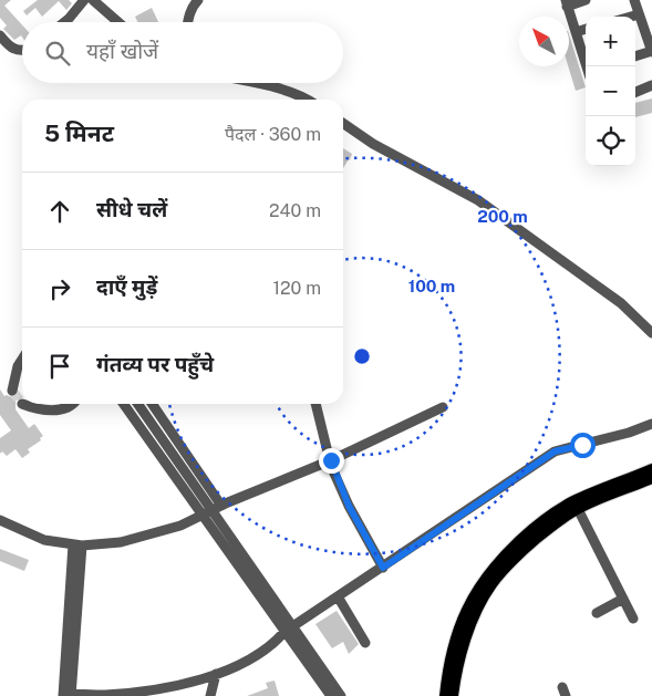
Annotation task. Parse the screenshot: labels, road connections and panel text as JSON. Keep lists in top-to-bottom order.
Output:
{
  "north": "top left",
  "page": {
    "map_buttons": ["+", "−"],
    "search": "यहाँ खोजें",
    "heading": ["5 मिनट", "पैदल · 360 m"],
    "list": [
      ["सीधे चलें", "240 m"],
      ["दाएँ मुड़ें", "120 m"],
      "गंतव्य पर पहुँचे"
    ]
  },
  "rings": ["200 m", "100 m"]
}
